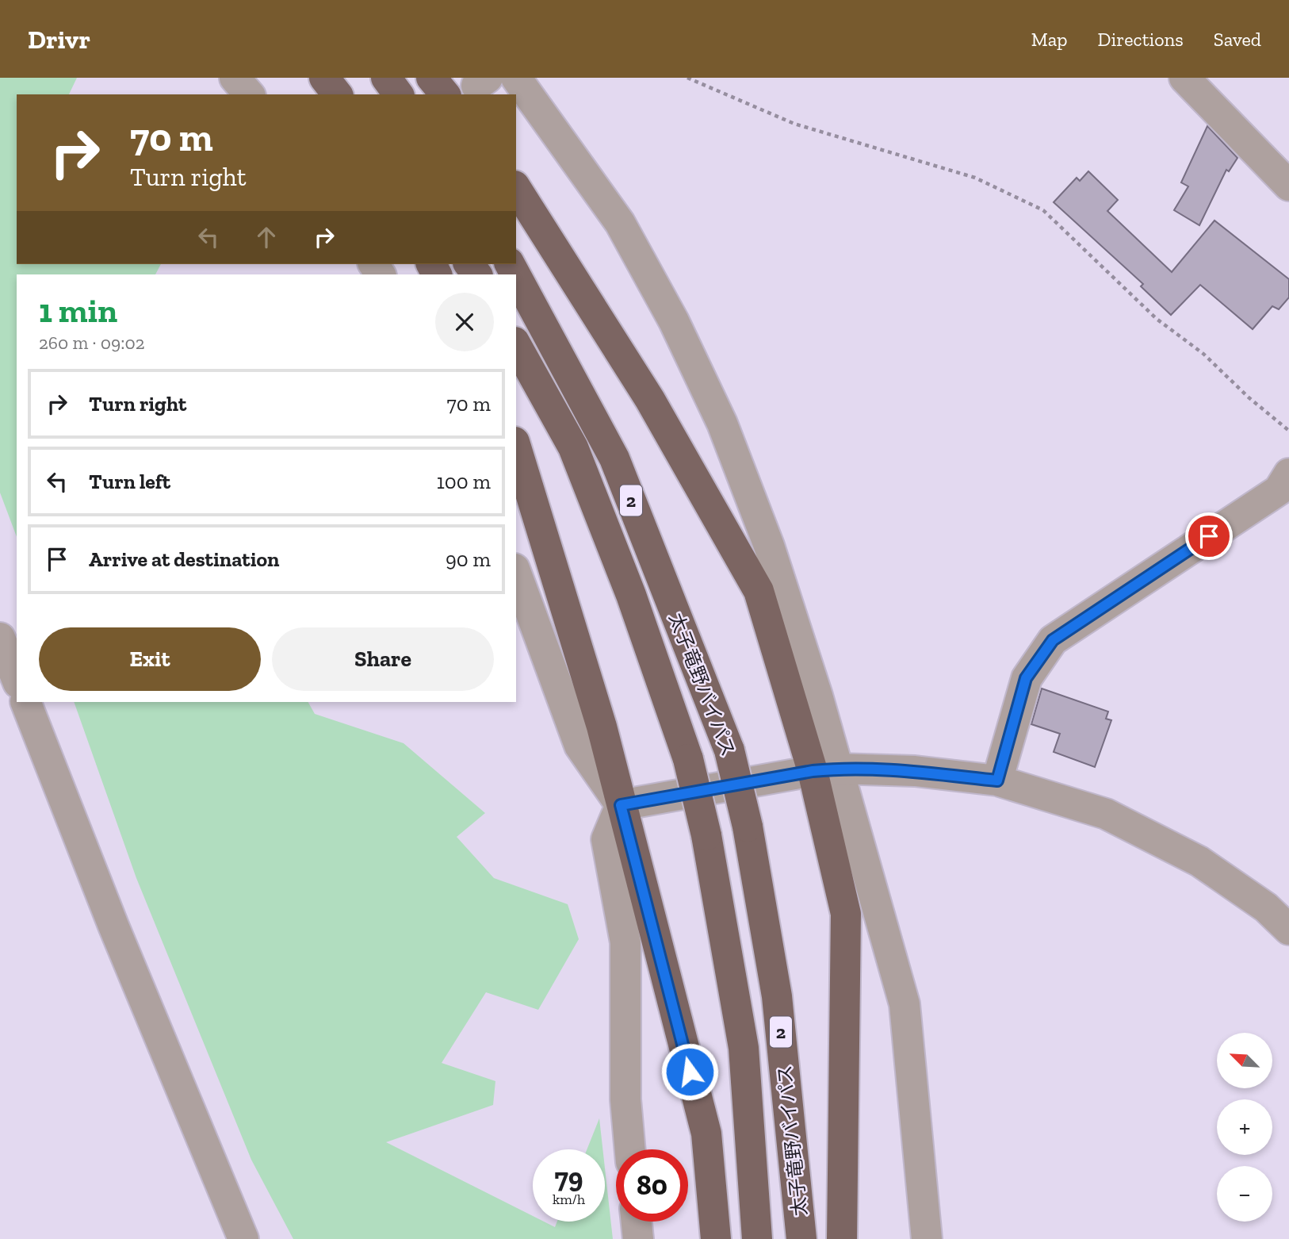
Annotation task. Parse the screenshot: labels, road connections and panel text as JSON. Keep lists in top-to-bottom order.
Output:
{
  "streets": {
    "highway": ["2", "太子竜野バイパス"]
  },
  "north": "top left",
  "page": {
    "header": "Drivr",
    "nav": ["Map", "Directions", "Saved"],
    "turn": ["70 m", "Turn right"],
    "heading": ["1 min", "260 m · 09:02"],
    "list": [
      {
        "name": "Turn right",
        "value": "70 m"
      },
      {
        "name": "Turn left",
        "value": "100 m"
      },
      {
        "name": "Arrive at destination",
        "value": "90 m"
      }
    ],
    "buttons": ["Exit", "Share"],
    "map_buttons": ["+", "−"],
    "speed": "79 km/h",
    "limit": "80"
  }
}
